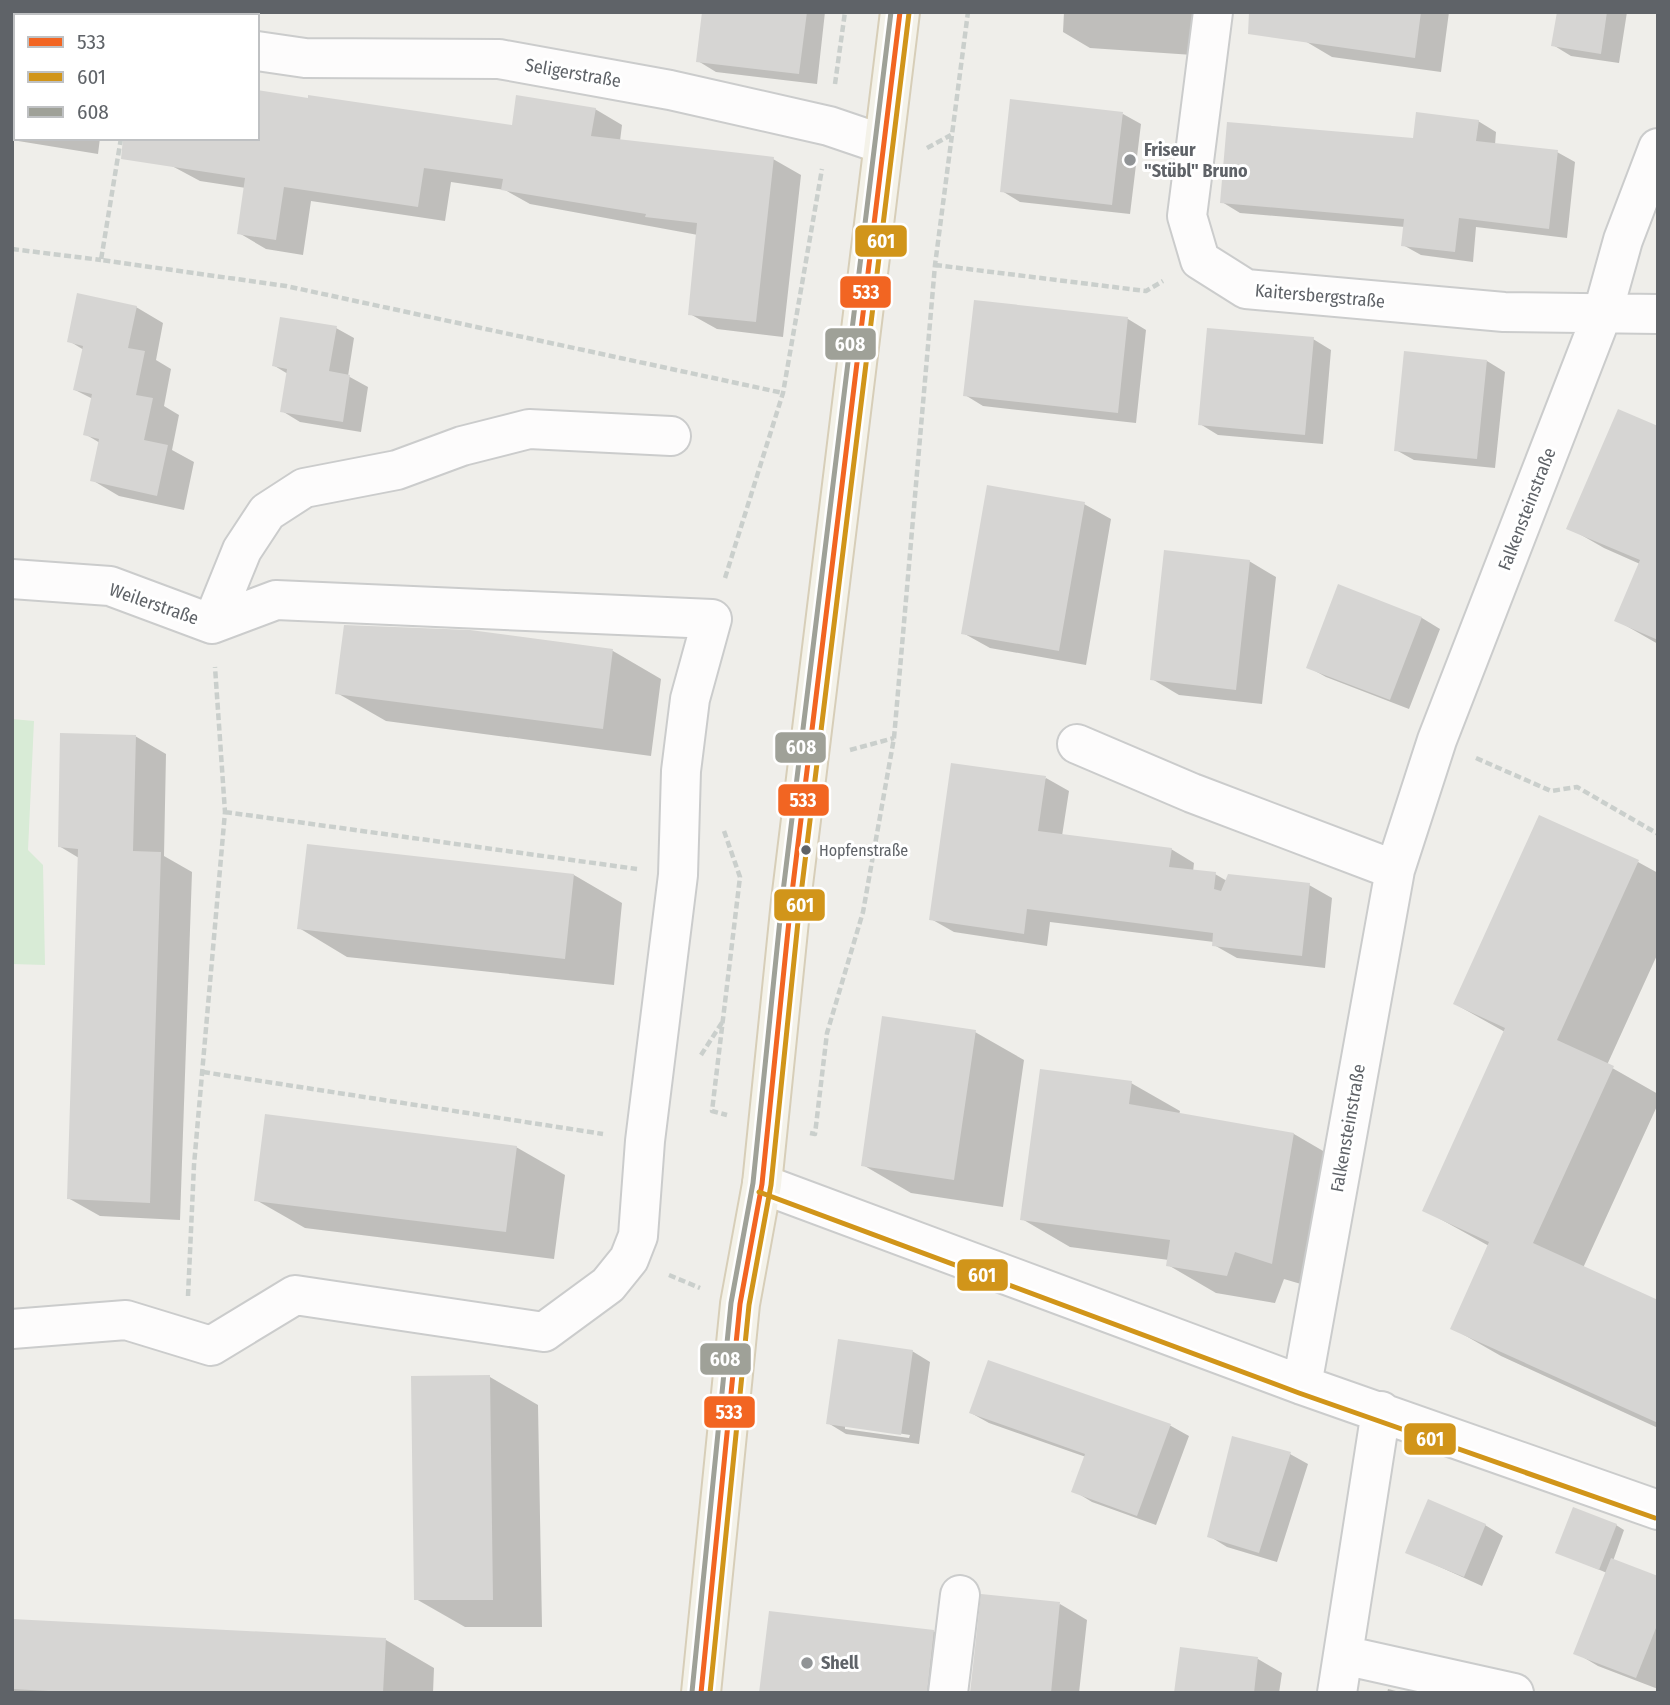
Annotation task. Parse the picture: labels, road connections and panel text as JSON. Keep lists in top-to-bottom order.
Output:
{
  "streets": {
    "street": [
      "Seligerstraße",
      "Kaitersbergstraße",
      "Falkensteinstraße",
      "Weilerstraße"
    ]
  },
  "crossings": [
    ["Kaitersbergstraße", "Falkensteinstraße"]
  ],
  "places": ["Friseur \"Stübl\" Bruno", "Hopfenstraße", "Shell"],
  "lines": ["transit line 533", "transit line 608", "transit line 601"],
  "legend": ["533", "601", "608"]
}
